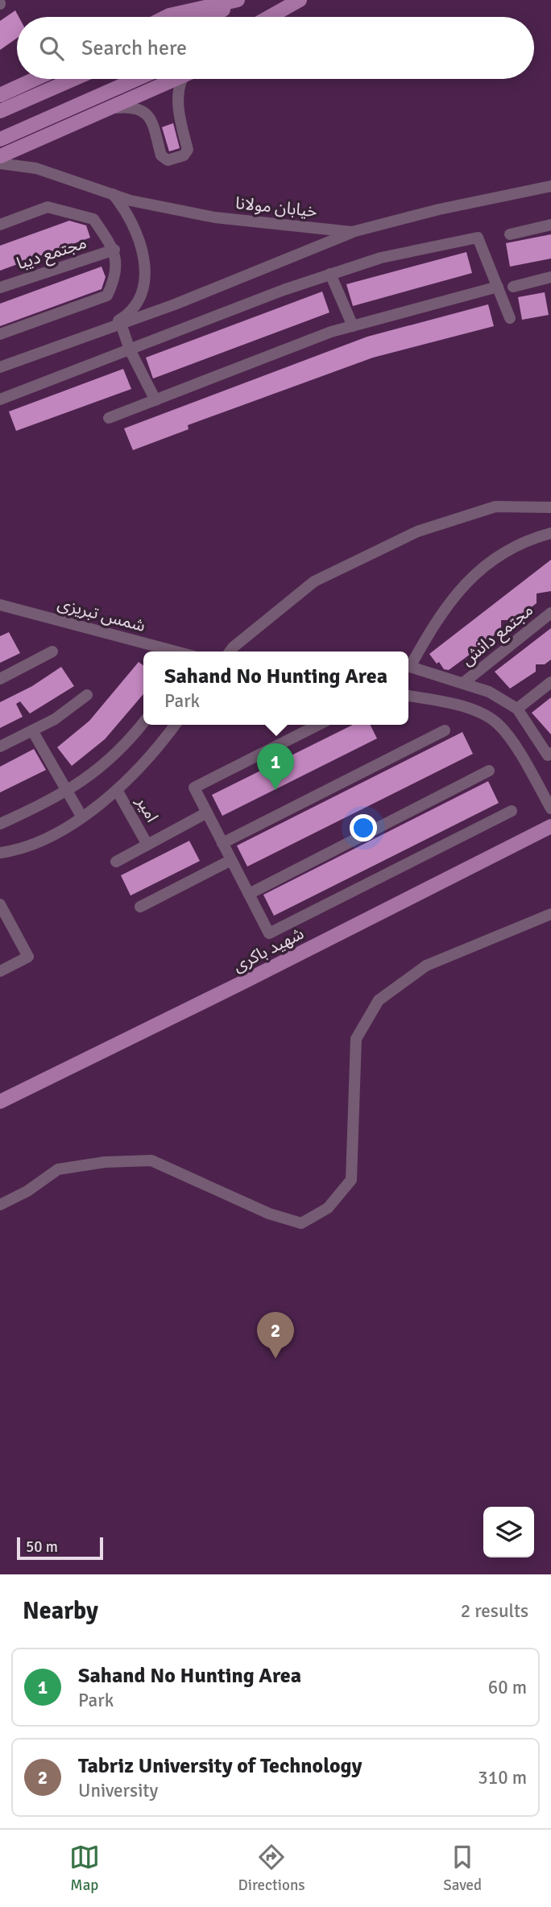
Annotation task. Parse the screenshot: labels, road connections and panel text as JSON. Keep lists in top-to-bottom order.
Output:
{
  "streets": {
    "main road": ["شهید باکری"],
    "street": [
      "خیابان مولانا",
      "مجتمع دیبا",
      "شمس تبریزی",
      "مجتمع دانش",
      "امیر"
    ]
  },
  "scale_bar": "50 m",
  "page": {
    "search": "Search here",
    "popup": ["Sahand No Hunting Area", "Park"],
    "pins": ["1", "2"],
    "scale": "50 m",
    "heading": ["Nearby", "2 results"],
    "list": [
      {
        "mark": "1",
        "name": "Sahand No Hunting Area",
        "note": "Park",
        "value": "60 m"
      },
      {
        "mark": "2",
        "name": "Tabriz University of Technology",
        "note": "University",
        "value": "310 m"
      }
    ],
    "nav": ["Map", "Directions", "Saved"]
  }
}
